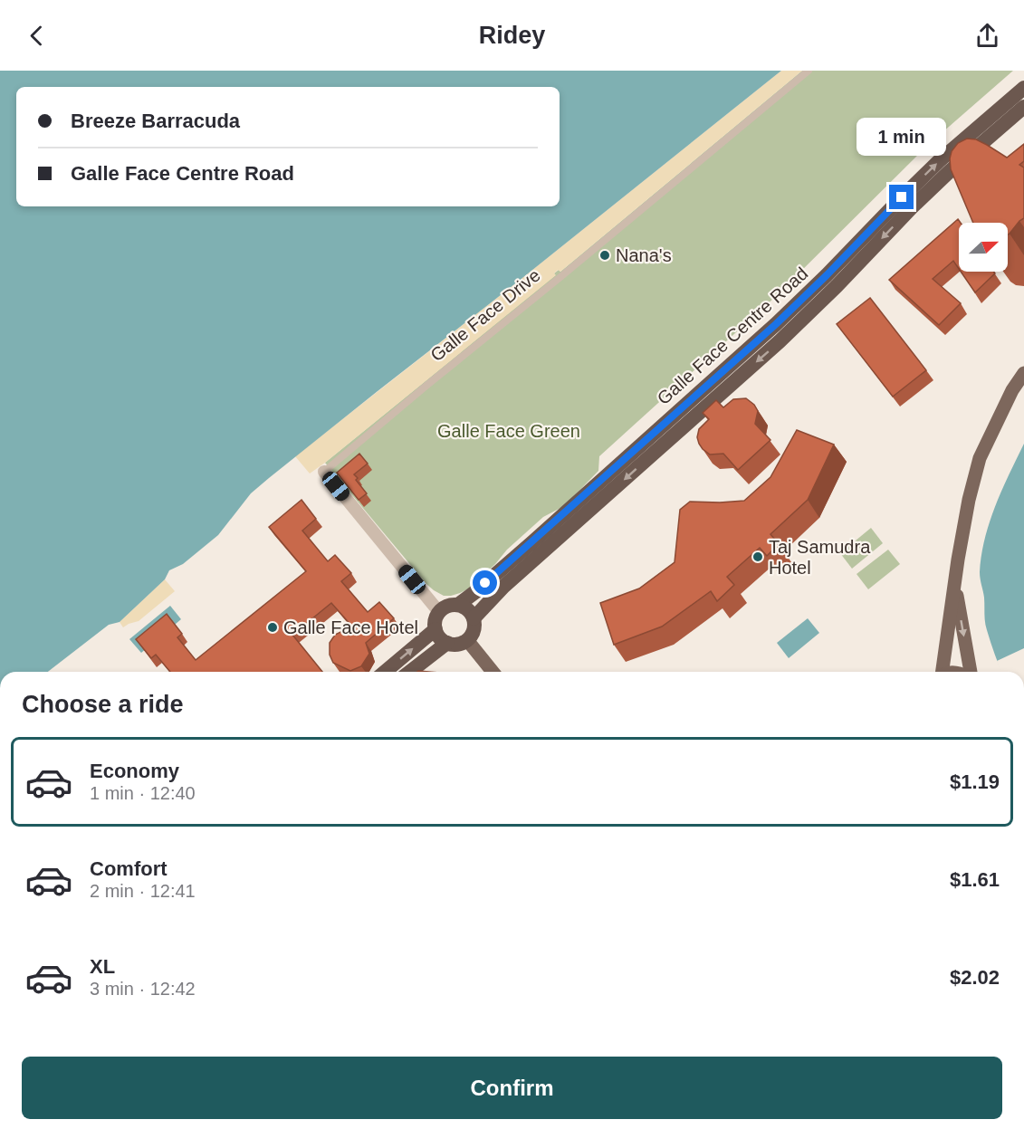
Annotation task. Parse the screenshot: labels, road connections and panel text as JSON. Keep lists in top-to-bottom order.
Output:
{
  "streets": {
    "highway": ["Galle Face Centre Road"],
    "street": ["Galle Face Drive"]
  },
  "crossings": [
    ["Galle Face Drive", "Galle Face Centre Road"]
  ],
  "parks": ["Galle Face Green"],
  "places": ["Nana's", "Taj Samudra Hotel", "Galle Face Hotel"],
  "north": "right",
  "page": {
    "header": "Ridey",
    "banner": ["Breeze Barracuda", "Galle Face Centre Road"],
    "bubble": "1 min",
    "heading": "Choose a ride",
    "list": [
      {
        "name": "Economy",
        "note": "1 min · 12:40",
        "value": "$1.19"
      },
      {
        "name": "Comfort",
        "note": "2 min · 12:41",
        "value": "$1.61"
      },
      {
        "name": "XL",
        "note": "3 min · 12:42",
        "value": "$2.02"
      }
    ],
    "buttons": "Confirm"
  }
}
